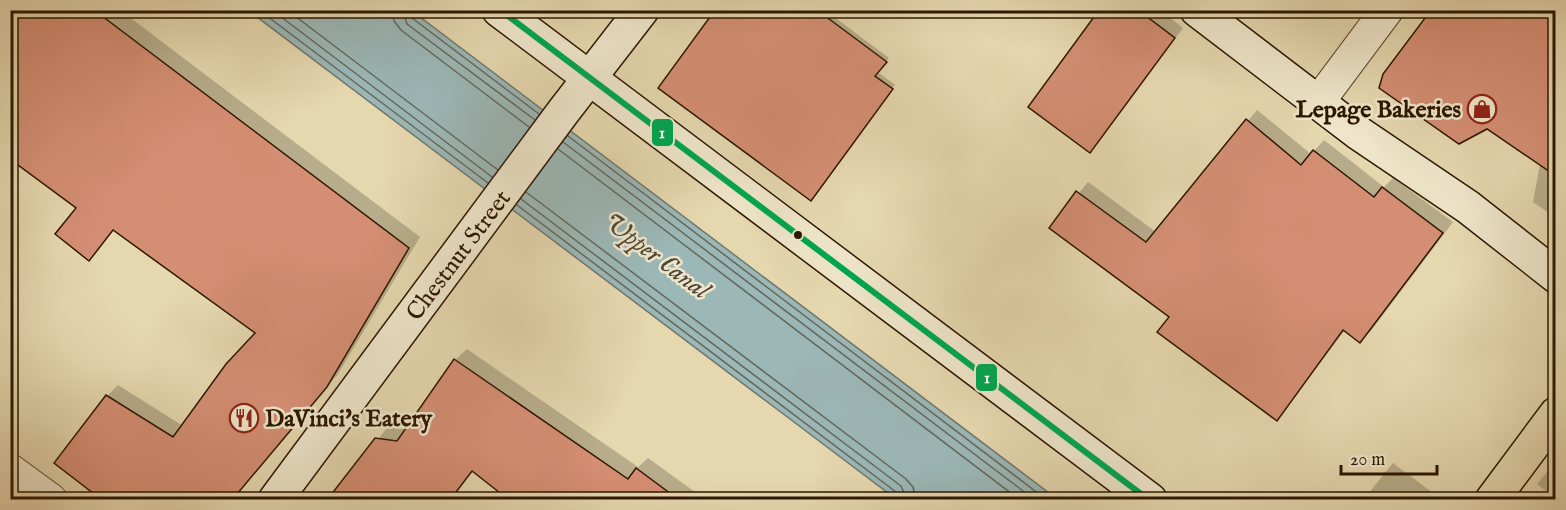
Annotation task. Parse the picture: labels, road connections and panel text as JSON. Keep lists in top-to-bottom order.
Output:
{
  "streets": {
    "main road": ["Chestnut Street"]
  },
  "water": ["Upper Canal"],
  "places": {
    "shop": ["Lepage Bakeries"],
    "restaurant": ["DaVinci's Eatery"]
  },
  "lines": ["transit line 1"],
  "scale_bar": "20 m"
}
